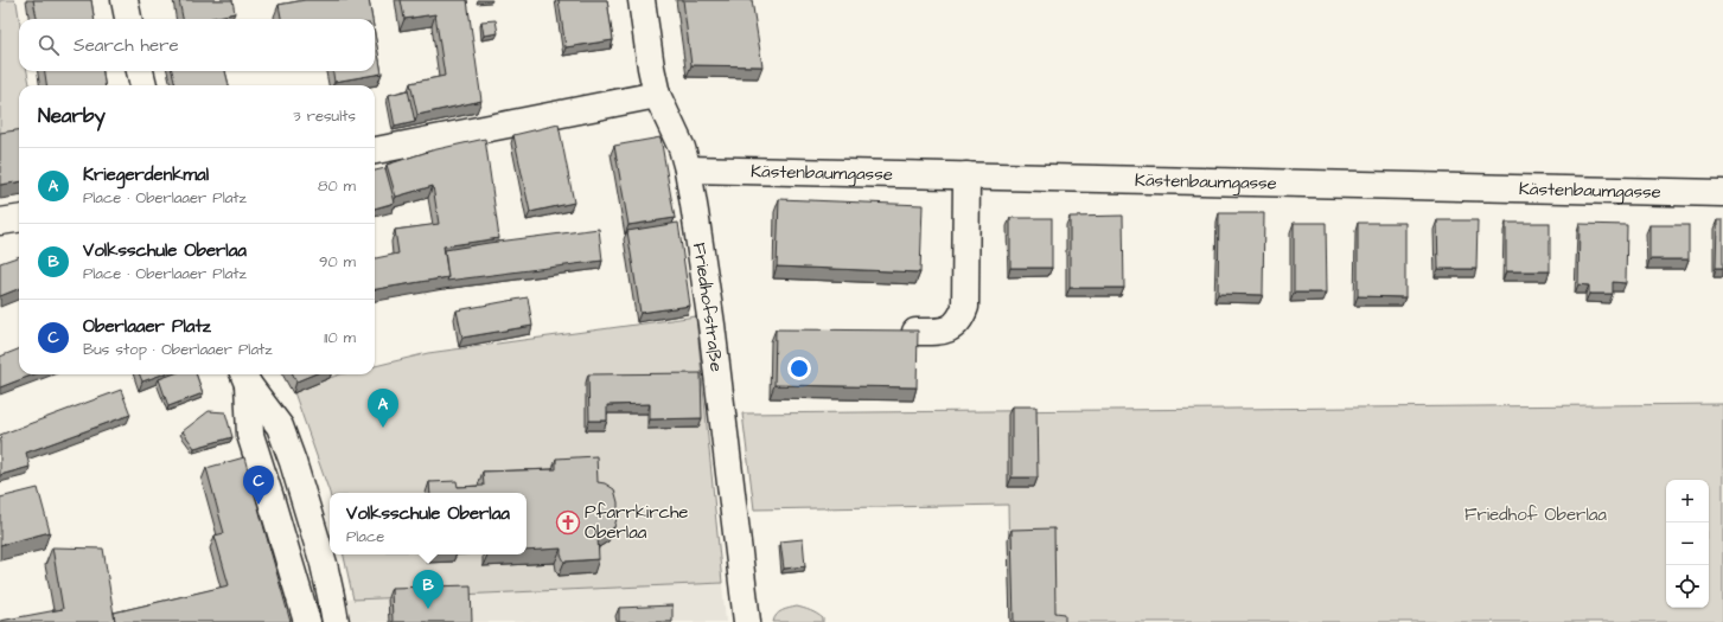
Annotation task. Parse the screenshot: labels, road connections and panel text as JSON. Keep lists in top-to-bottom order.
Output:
{
  "streets": {
    "street": ["Kästenbaumgasse", "Friedhofstraße"]
  },
  "crossings": [
    ["Kästenbaumgasse", "Friedhofstraße"]
  ],
  "parks": ["Friedhof Oberlaa"],
  "places": {
    "church": ["Pfarrkirche Oberlaa"]
  },
  "page": {
    "search": "Search here",
    "heading": ["Nearby", "3 results"],
    "list": [
      {
        "mark": "A",
        "name": "Kriegerdenkmal",
        "note": "Place · Oberlaaer Platz",
        "value": "80 m"
      },
      {
        "mark": "B",
        "name": "Volksschule Oberlaa",
        "note": "Place · Oberlaaer Platz",
        "value": "90 m"
      },
      {
        "mark": "C",
        "name": "Oberlaaer Platz",
        "note": "Bus stop · Oberlaaer Platz",
        "value": "110 m"
      }
    ],
    "pins": ["A", "C", "B"],
    "map_buttons": ["+", "−"],
    "popup": ["Volksschule Oberlaa", "Place"]
  }
}
